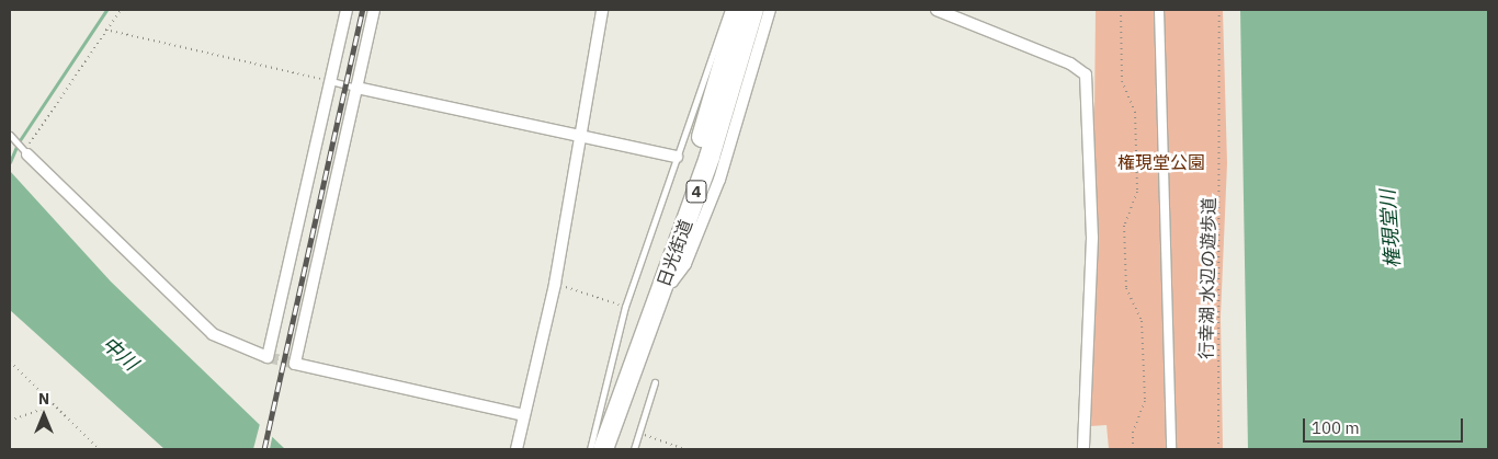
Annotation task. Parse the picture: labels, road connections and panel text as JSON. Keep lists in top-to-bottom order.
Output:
{
  "streets": {
    "highway": ["4", "日光街道"],
    "path": ["行幸湖 水辺の遊歩道"]
  },
  "water": ["権現堂川", "中川"],
  "parks": ["権現堂公園"],
  "scale_bar": "100 m",
  "north": "top"
}
